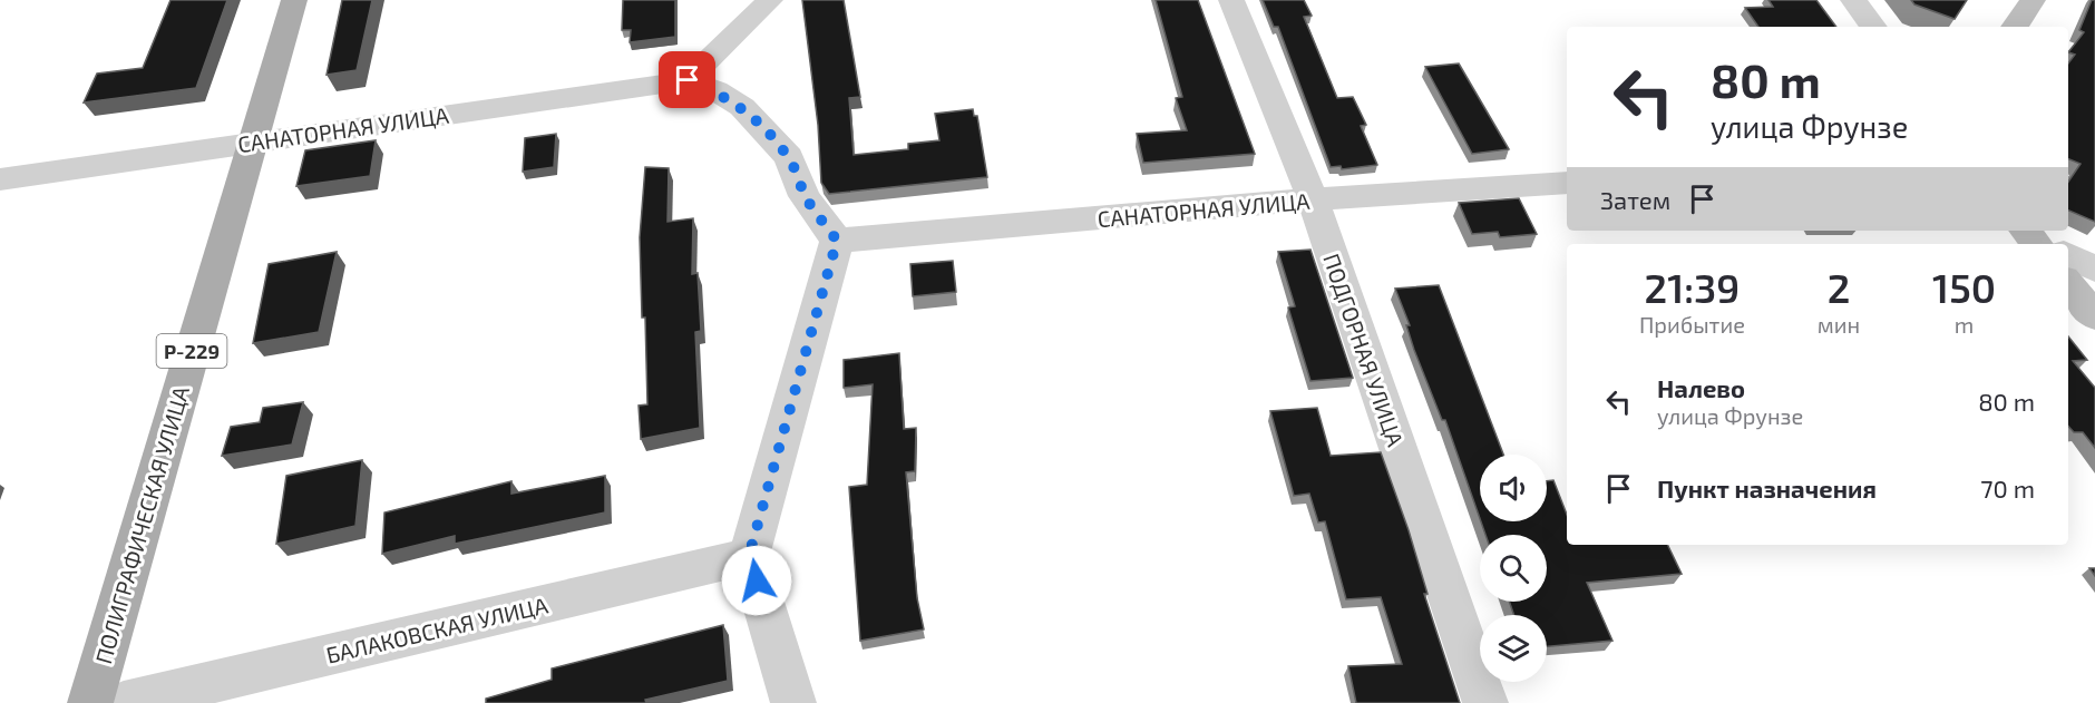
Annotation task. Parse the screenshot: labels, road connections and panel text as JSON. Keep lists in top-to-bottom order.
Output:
{
  "streets": {
    "main road": ["Р-229", "ПОЛИГРАФИЧЕСКАЯ УЛИЦА"],
    "street": ["САНАТОРНАЯ УЛИЦА", "ПОДГОРНАЯ УЛИЦА", "БАЛАКОВСКАЯ УЛИЦА"]
  },
  "crossings": [
    ["САНАТОРНАЯ УЛИЦА", "ПОДГОРНАЯ УЛИЦА"],
    ["САНАТОРНАЯ УЛИЦА", "ПОЛИГРАФИЧЕСКАЯ УЛИЦА"]
  ],
  "page": {
    "turn": ["80 m", "улица Фрунзе"],
    "then": "Затем",
    "eta": [
      "21:39",
      "Прибытие",
      "2",
      "мин",
      "150",
      "m"
    ],
    "list": [
      {
        "name": "Налево",
        "note": "улица Фрунзе",
        "value": "80 m"
      },
      {
        "name": "Пункт назначения",
        "value": "70 m"
      }
    ]
  }
}
